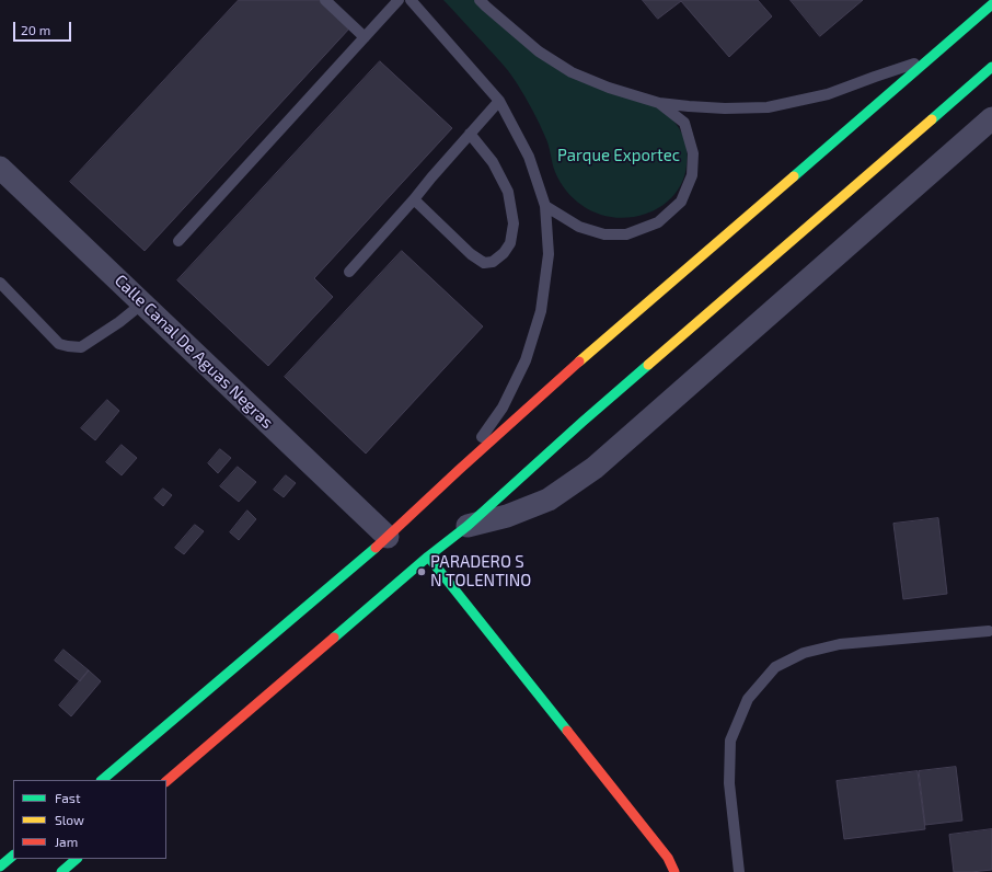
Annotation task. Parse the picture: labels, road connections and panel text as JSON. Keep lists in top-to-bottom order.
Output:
{
  "streets": {
    "street": ["Calle Canal De Aguas Negras"]
  },
  "parks": ["Parque Exportec"],
  "places": ["PARADERO S N TOLENTINO"],
  "legend": ["Fast", "Slow", "Jam"],
  "scale_bar": "20 m"
}
